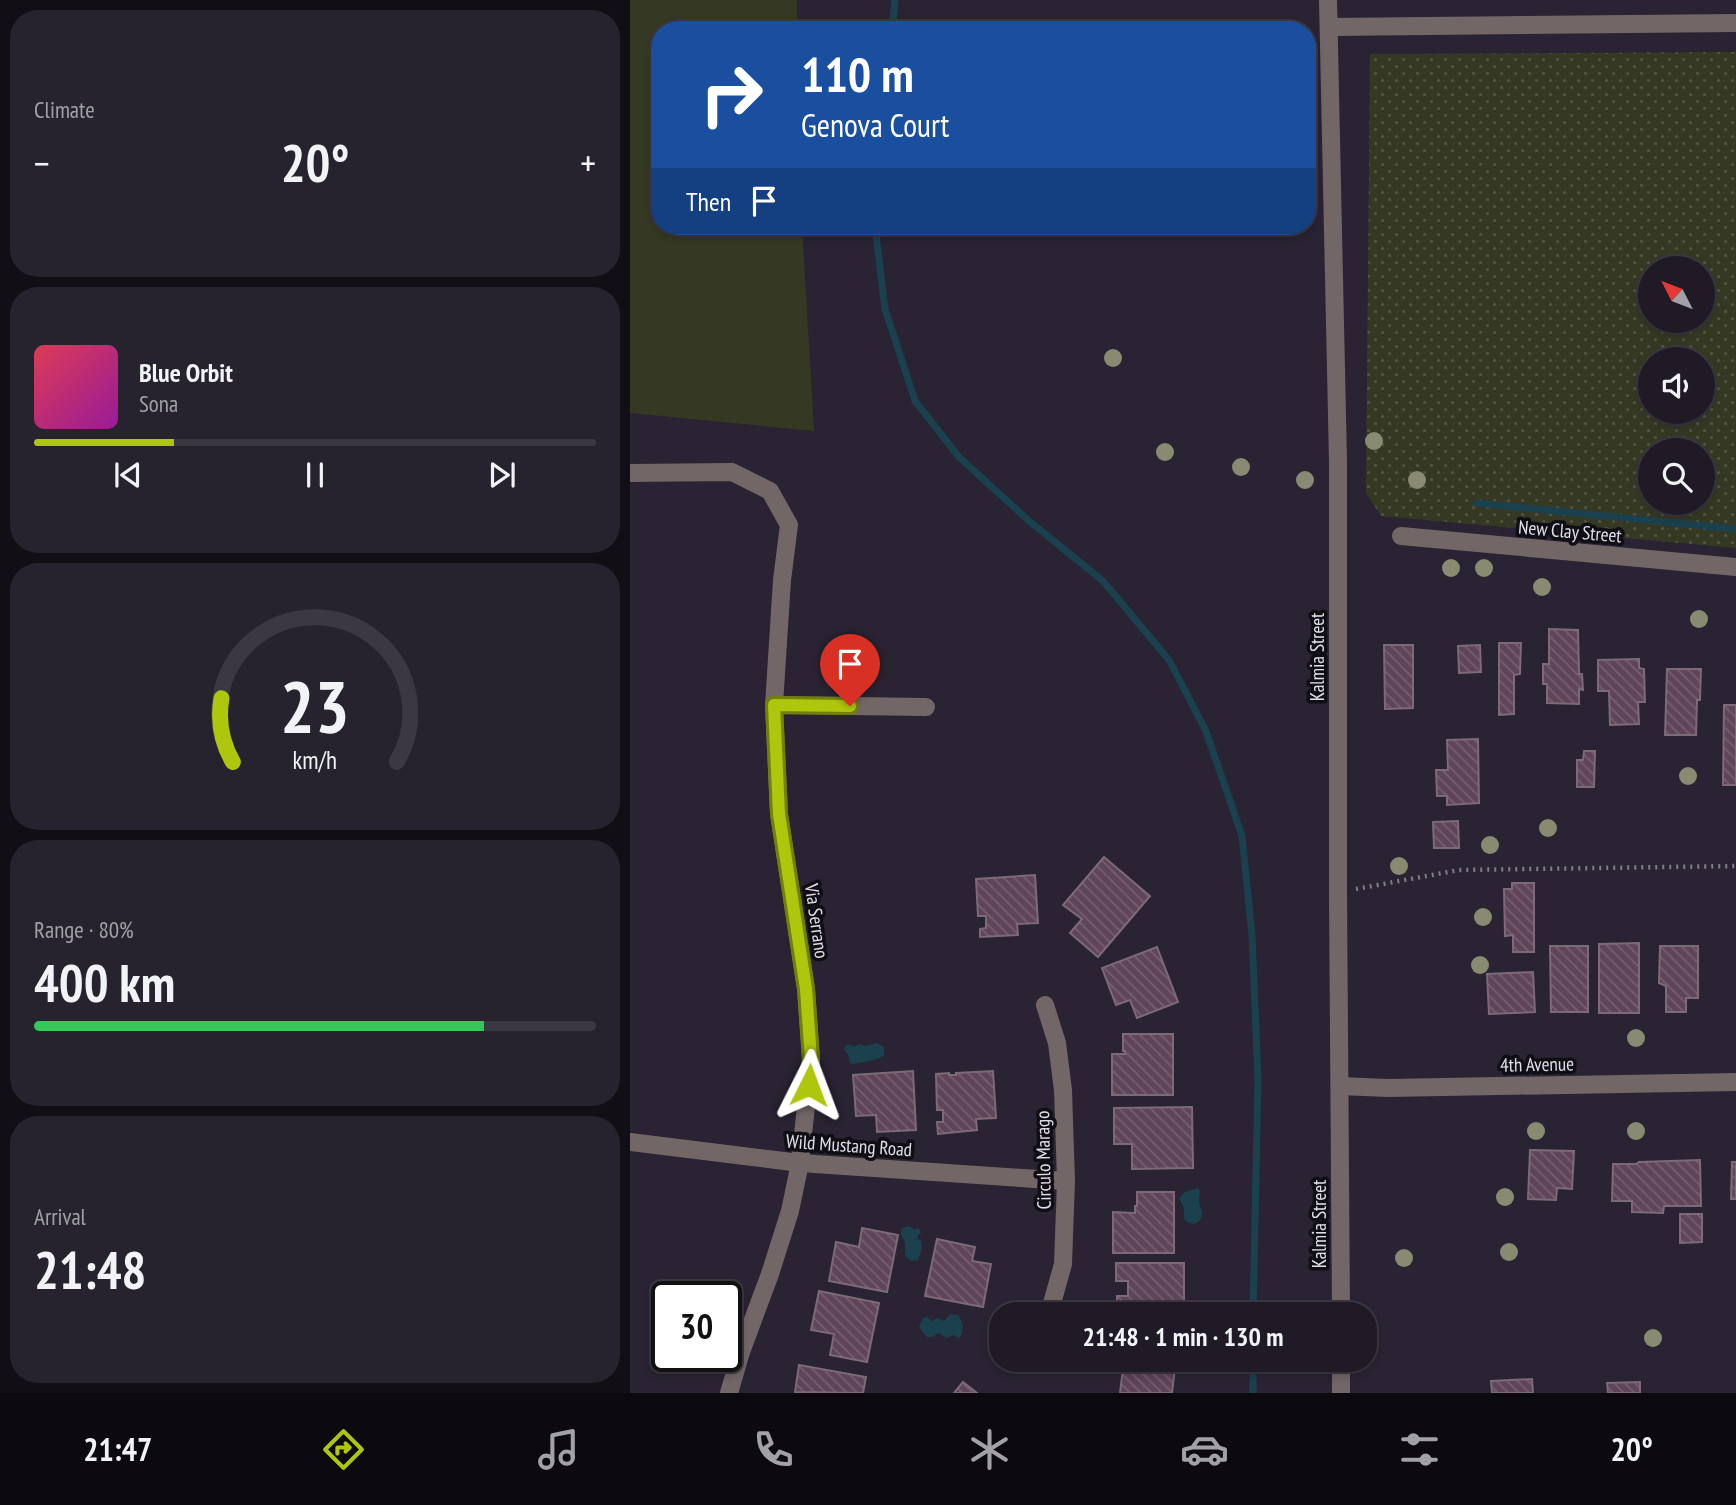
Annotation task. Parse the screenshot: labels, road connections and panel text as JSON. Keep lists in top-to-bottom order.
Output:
{
  "streets": {
    "street": [
      "New Clay Street",
      "Kalmia Street",
      "Via Serrano",
      "4th Avenue",
      "Wild Mustang Road",
      "Circulo Marago"
    ]
  },
  "crossings": [
    ["Kalmia Street", "4th Avenue"],
    ["Via Serrano", "Wild Mustang Road"],
    ["Wild Mustang Road", "Circulo Marago"]
  ],
  "north": "top left",
  "page": {
    "tile": [
      "Climate",
      ["Range · 80%", "400 km"],
      ["Arrival", "21:48"]
    ],
    "turn": ["110 m", "Genova Court"],
    "heat": ["−", "20°", "+"],
    "then": "Then",
    "song": ["Blue Orbit", "Sona"],
    "limit": "30",
    "trip": "21:48 · 1 min · 130 m",
    "tabs": ["21:47", "20°"],
    "gauge": ["23", "km/h"]
  }
}
